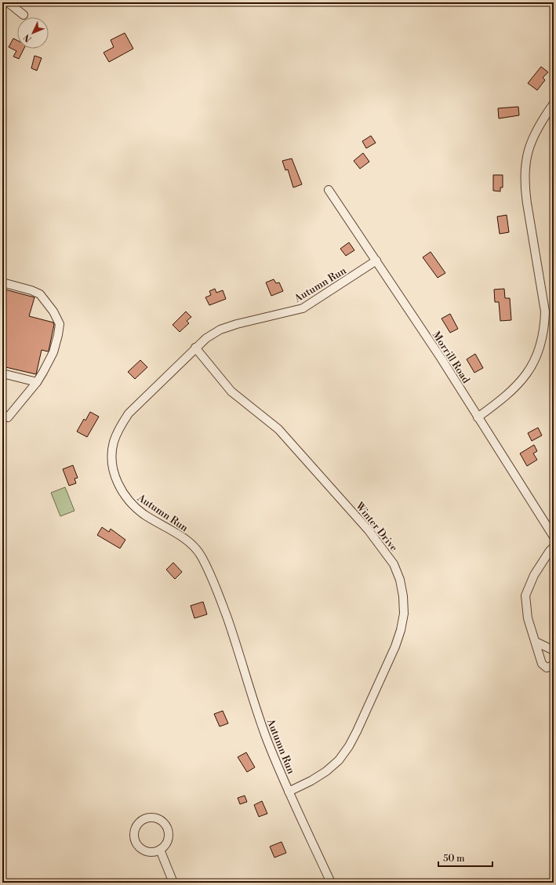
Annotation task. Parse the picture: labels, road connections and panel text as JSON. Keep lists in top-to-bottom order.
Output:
{
  "streets": {
    "street": ["Autumn Run", "Morrill Road", "Winter Drive"]
  },
  "crossings": [
    ["Autumn Run", "Morrill Road"],
    ["Autumn Run", "Winter Drive"]
  ],
  "scale_bar": "50 m",
  "north": "bottom left"
}
